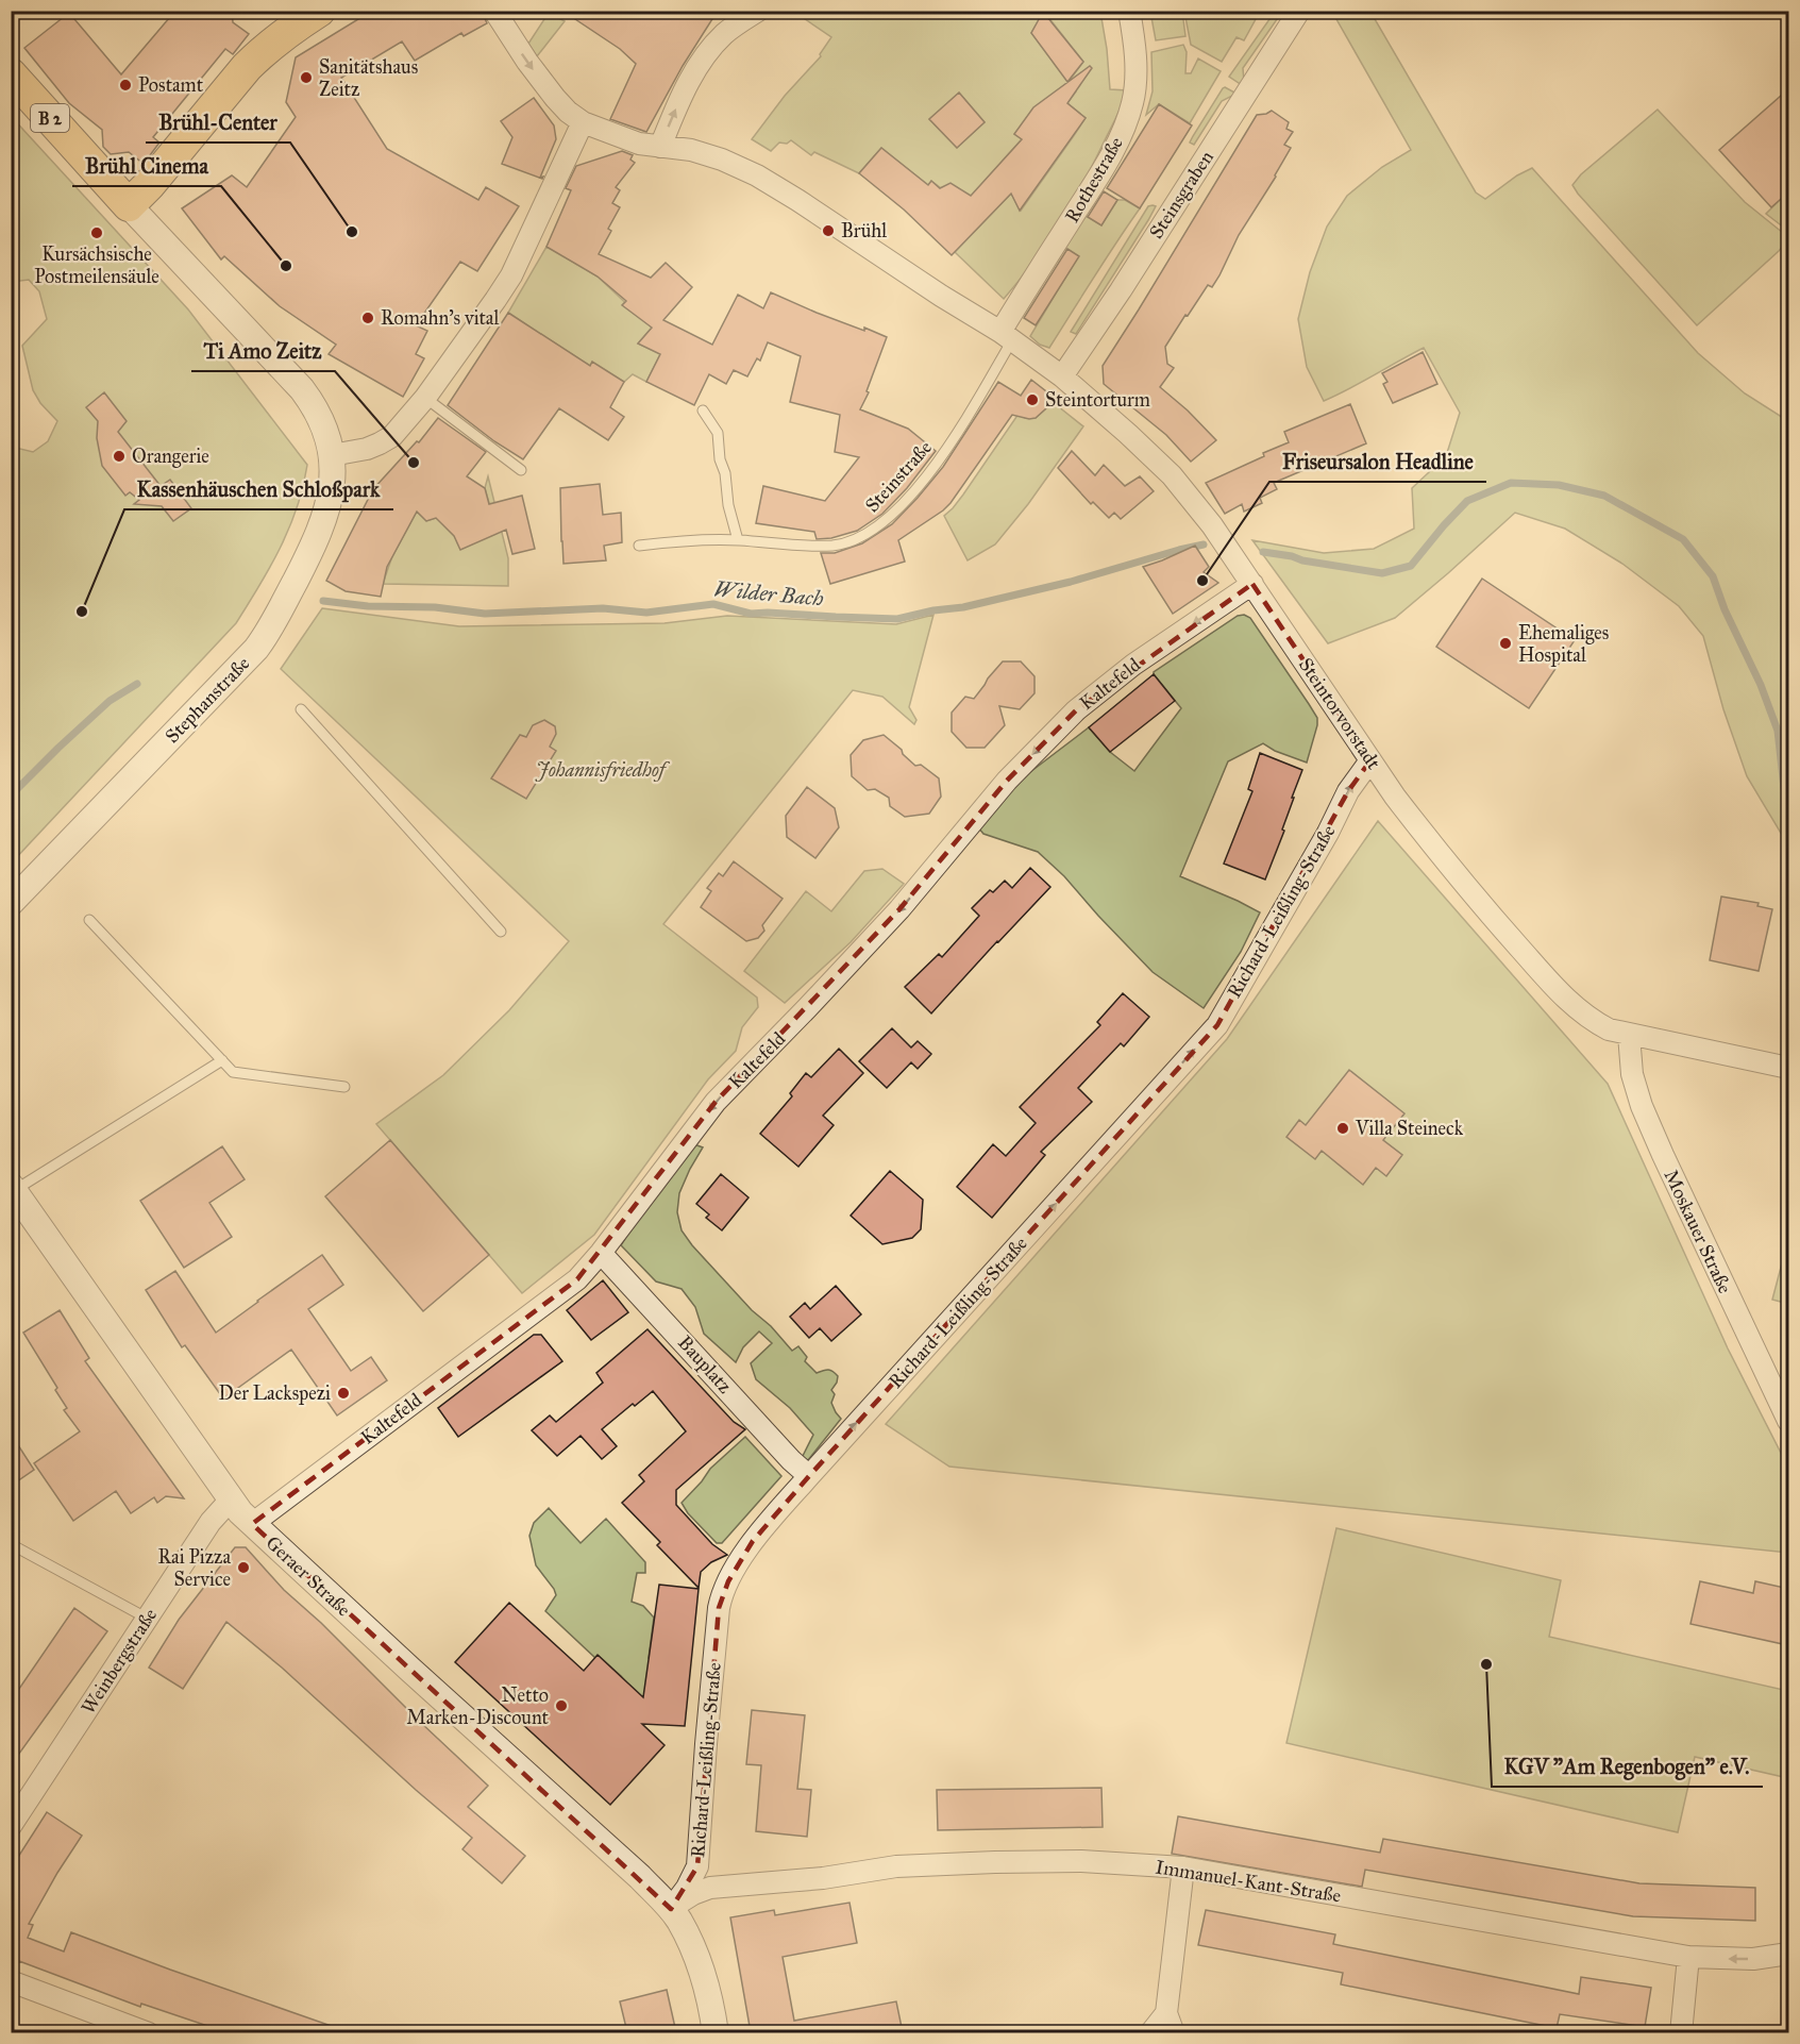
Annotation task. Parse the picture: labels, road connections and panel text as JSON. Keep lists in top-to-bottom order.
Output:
{
  "streets": {
    "main road": ["B 2"],
    "street": [
      "Rothestraße",
      "Steinsgraben",
      "Kaltefeld",
      "Stephanstraße",
      "Steintorvorstadt",
      "Richard-Leißling-Straße",
      "Moskauer Straße",
      "Bauplatz",
      "Geraer Straße",
      "Weinbergstraße",
      "Immanuel-Kant-Straße"
    ],
    "lane": ["Steinstraße"]
  },
  "crossings": [
    ["B 2", "Stephanstraße"],
    ["Rothestraße", "Steinstraße"],
    ["Steinsgraben", "Steintorvorstadt"],
    ["Kaltefeld", "Steintorvorstadt"],
    ["Kaltefeld", "Bauplatz"],
    ["Kaltefeld", "Geraer Straße"],
    ["Steintorvorstadt", "Richard-Leißling-Straße"],
    ["Steintorvorstadt", "Moskauer Straße"],
    ["Richard-Leißling-Straße", "Bauplatz"],
    ["Richard-Leißling-Straße", "Geraer Straße"],
    ["Richard-Leißling-Straße", "Immanuel-Kant-Straße"],
    ["Geraer Straße", "Weinbergstraße"],
    ["Geraer Straße", "Immanuel-Kant-Straße"]
  ],
  "one_way": ["Kaltefeld", "Richard-Leißling-Straße"],
  "water": ["Wilder Bach"],
  "parks": ["Johannisfriedhof"],
  "places": [
    "Sanitätshaus Zeitz",
    "Postamt",
    "Brühl",
    "Brühl-Center",
    "Kursächsische Postmeilensäule",
    "Brühl Cinema",
    "Romahn's vital",
    "Steintorturm",
    "Orangerie",
    "Ti Amo Zeitz",
    "Friseursalon Headline",
    "Kassenhäuschen Schloßpark",
    "Ehemaliges Hospital",
    "Villa Steineck",
    "Der Lackspezi",
    "Rai Pizza Service",
    "KGV \"Am Regenbogen\" e.V.",
    "Netto Marken-Discount"
  ]
}
